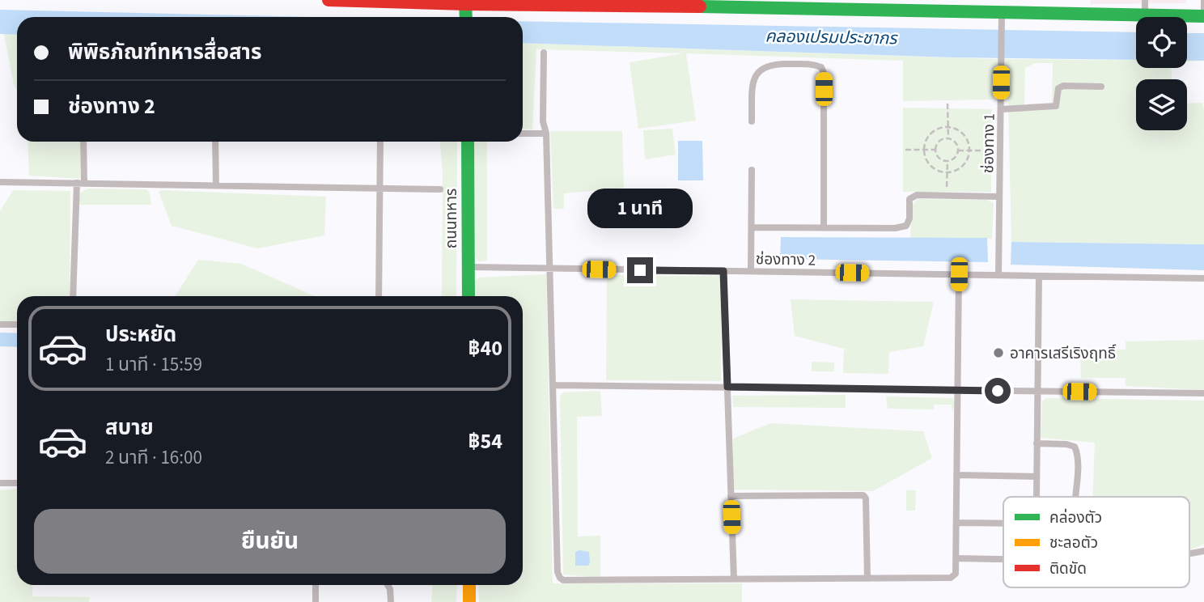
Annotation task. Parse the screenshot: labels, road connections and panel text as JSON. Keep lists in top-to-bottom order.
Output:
{
  "streets": {
    "main road": ["ถนนทหาร"],
    "lane": ["ช่องทาง 1", "ช่องทาง 2"]
  },
  "crossings": [
    ["ช่องทาง 1", "ช่องทาง 2"],
    ["ถนนทหาร", "ช่องทาง 2"]
  ],
  "water": ["คลองเปรมประชากร"],
  "places": ["อาคารเสรีเริงฤทธิ์"],
  "legend": ["คล่องตัว", "ชะลอตัว", "ติดขัด"],
  "page": {
    "banner": ["พิพิธภัณฑ์ทหารสื่อสาร", "ช่องทาง 2"],
    "bubble": "1 นาที",
    "list": [
      {
        "name": "ประหยัด",
        "note": "1 นาที · 15:59",
        "value": "฿40"
      },
      {
        "name": "สบาย",
        "note": "2 นาที · 16:00",
        "value": "฿54"
      }
    ],
    "buttons": "ยืนยัน"
  }
}
